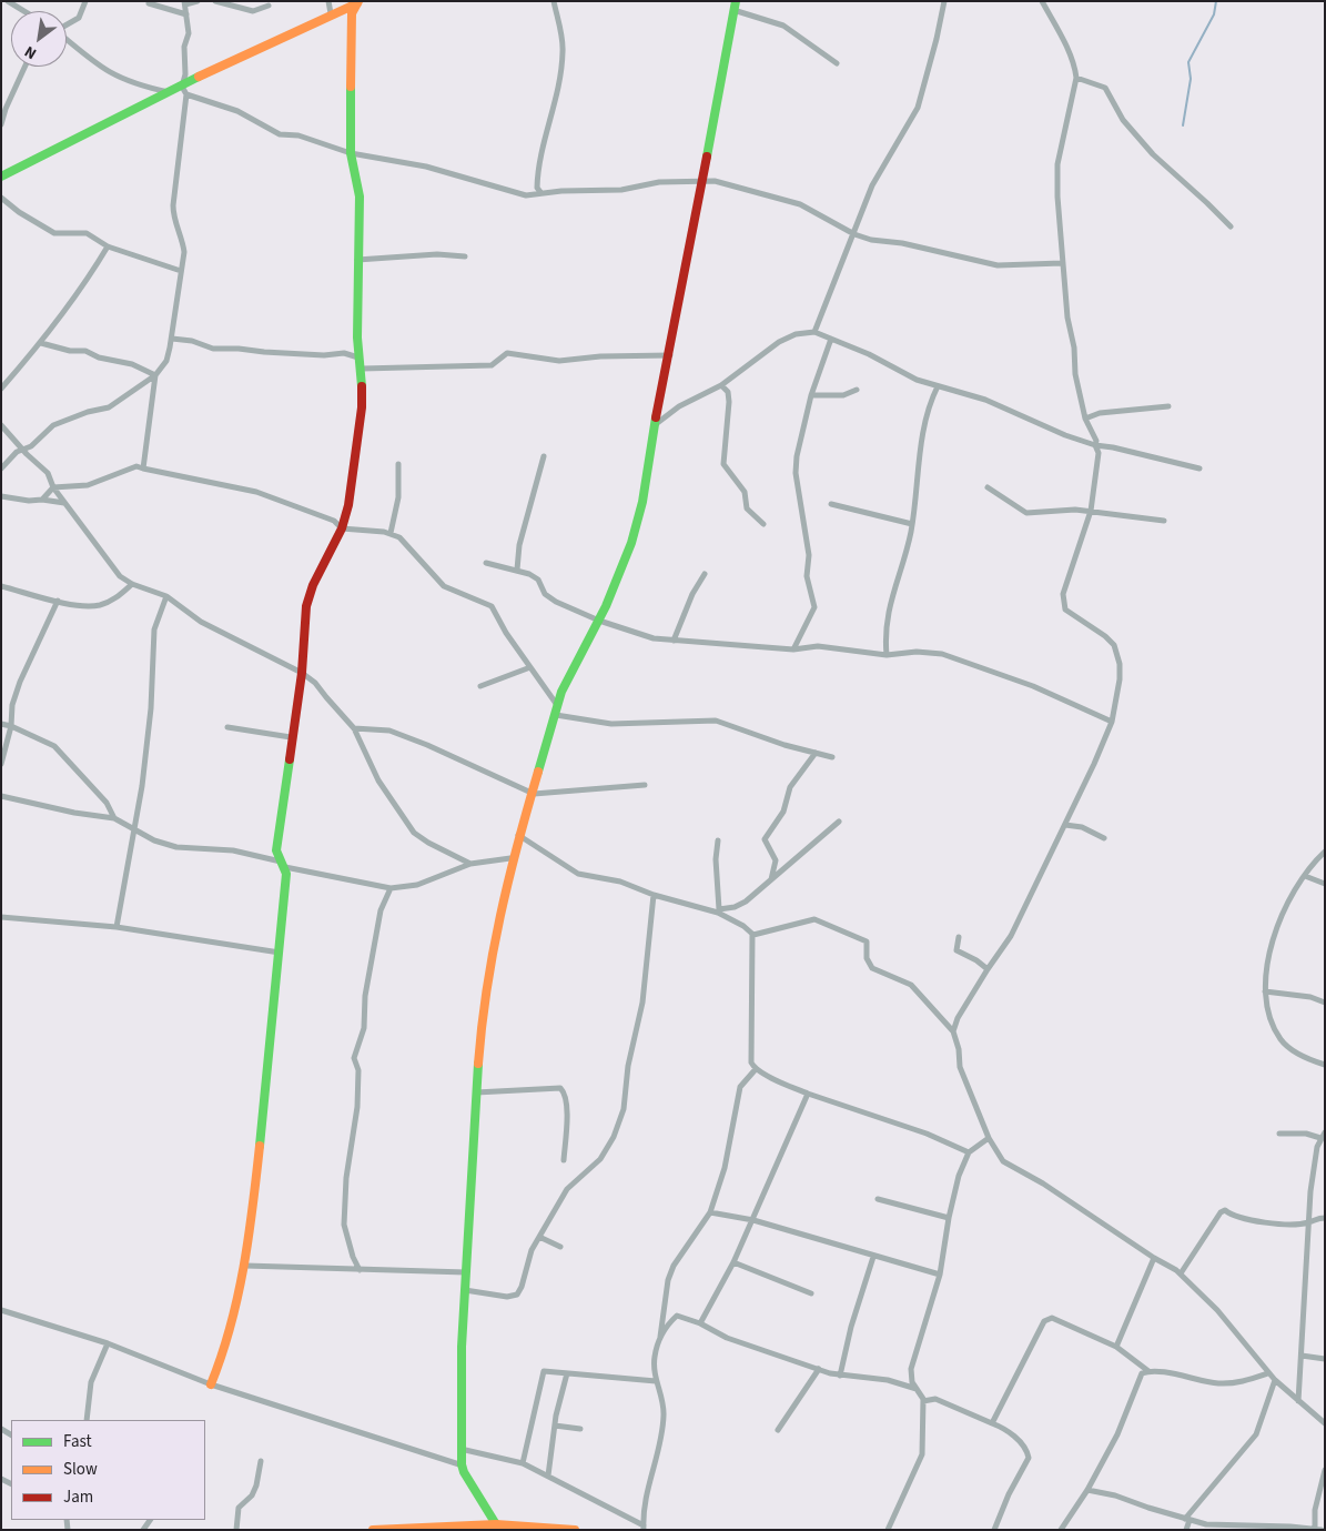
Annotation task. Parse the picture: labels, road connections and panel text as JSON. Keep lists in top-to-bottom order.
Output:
{
  "legend": ["Fast", "Slow", "Jam"],
  "north": "bottom left"
}
